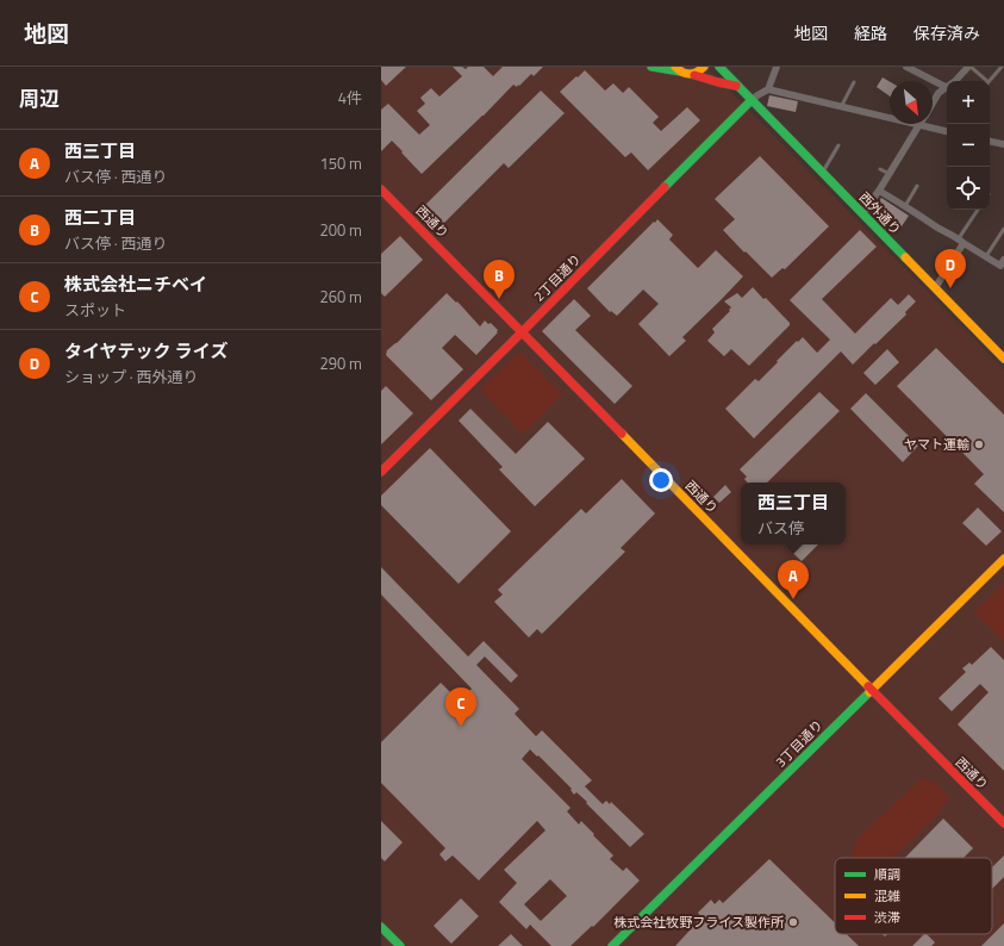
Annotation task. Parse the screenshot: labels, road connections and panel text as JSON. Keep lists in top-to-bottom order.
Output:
{
  "streets": {
    "street": [
      "西外通り",
      "西通り",
      "2丁目通り",
      "3丁目通り"
    ]
  },
  "crossings": [
    ["西外通り", "2丁目通り"],
    ["西通り", "2丁目通り"],
    ["西通り", "3丁目通り"]
  ],
  "places": ["ヤマト運輸", "株式会社牧野フライス製作所"],
  "legend": ["順調", "混雑", "渋滞"],
  "north": "bottom right",
  "page": {
    "header": "地図",
    "nav": ["地図", "経路", "保存済み"],
    "heading": ["周辺", "4件"],
    "map_buttons": ["+", "−"],
    "list": [
      {
        "mark": "A",
        "name": "西三丁目",
        "note": "バス停 · 西通り",
        "value": "150 m"
      },
      {
        "mark": "B",
        "name": "西二丁目",
        "note": "バス停 · 西通り",
        "value": "200 m"
      },
      {
        "mark": "C",
        "name": "株式会社ニチベイ",
        "note": "スポット",
        "value": "260 m"
      },
      {
        "mark": "D",
        "name": "タイヤテック ライズ",
        "note": "ショップ · 西外通り",
        "value": "290 m"
      }
    ],
    "pins": [
      "D",
      "B",
      "A",
      "C"
    ],
    "popup": ["西三丁目", "バス停"]
  }
}
